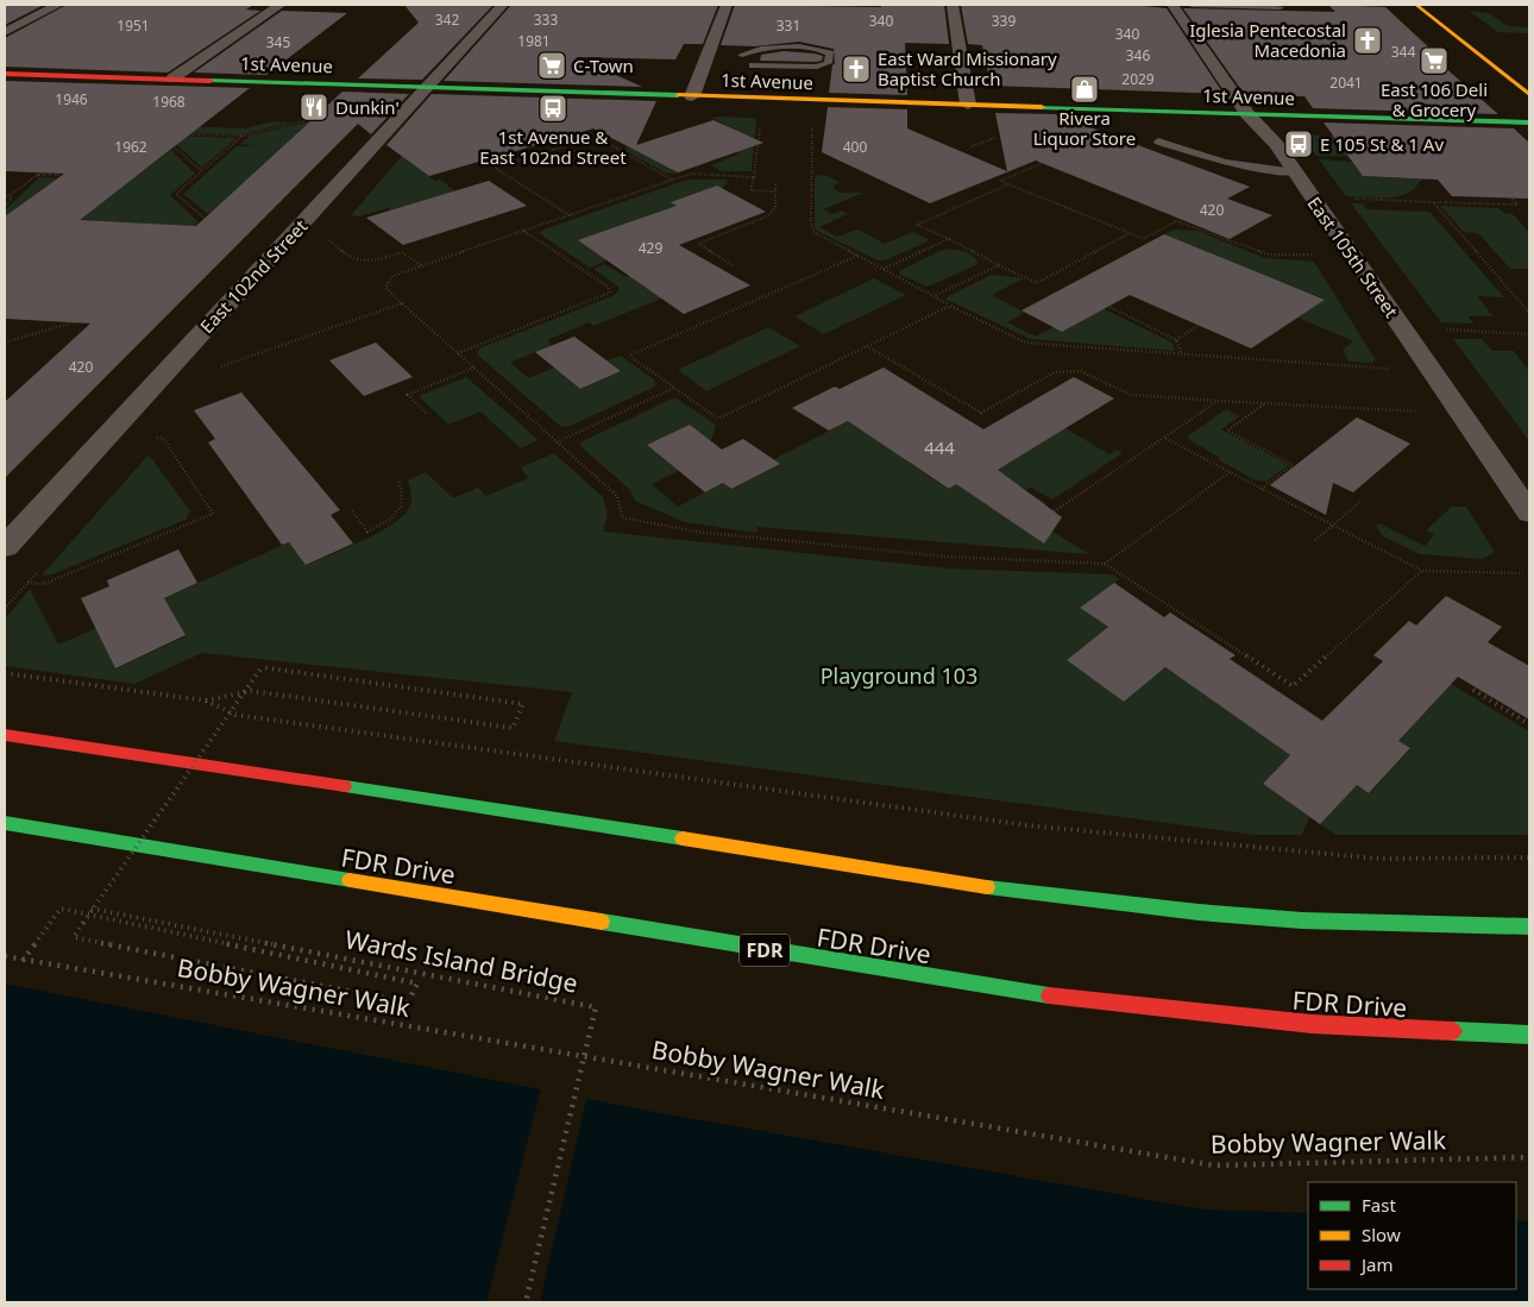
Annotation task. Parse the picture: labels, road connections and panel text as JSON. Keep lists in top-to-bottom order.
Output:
{
  "streets": {
    "main road": ["1st Avenue", "FDR Drive", "FDR"],
    "street": ["East 105th Street", "East 102nd Street"],
    "path": ["Wards Island Bridge", "Bobby Wagner Walk"]
  },
  "crossings": [
    ["1st Avenue", "East 105th Street"],
    ["1st Avenue", "East 102nd Street"],
    ["Wards Island Bridge", "Bobby Wagner Walk"]
  ],
  "parks": ["Playground 103"],
  "places": {
    "church": ["Iglesia Pentecostal Macedonia", "East Ward Missionary Baptist Church"],
    "supermarket": ["East 106 Deli & Grocery", "C-Town"],
    "shop": ["Rivera Liquor Store"],
    "restaurant": ["Dunkin'"],
    "bus stop": ["1st Avenue & East 102nd Street", "E 105 St & 1 Av"]
  },
  "house_numbers": [
    "342",
    "333",
    "340",
    "339",
    "1951",
    "331",
    "340",
    "1981",
    "345",
    "344",
    "346",
    "2029",
    "2041",
    "1946",
    "1968",
    "1962",
    "400",
    "420",
    "429",
    "420",
    "444"
  ],
  "legend": ["Fast", "Slow", "Jam"]
}
